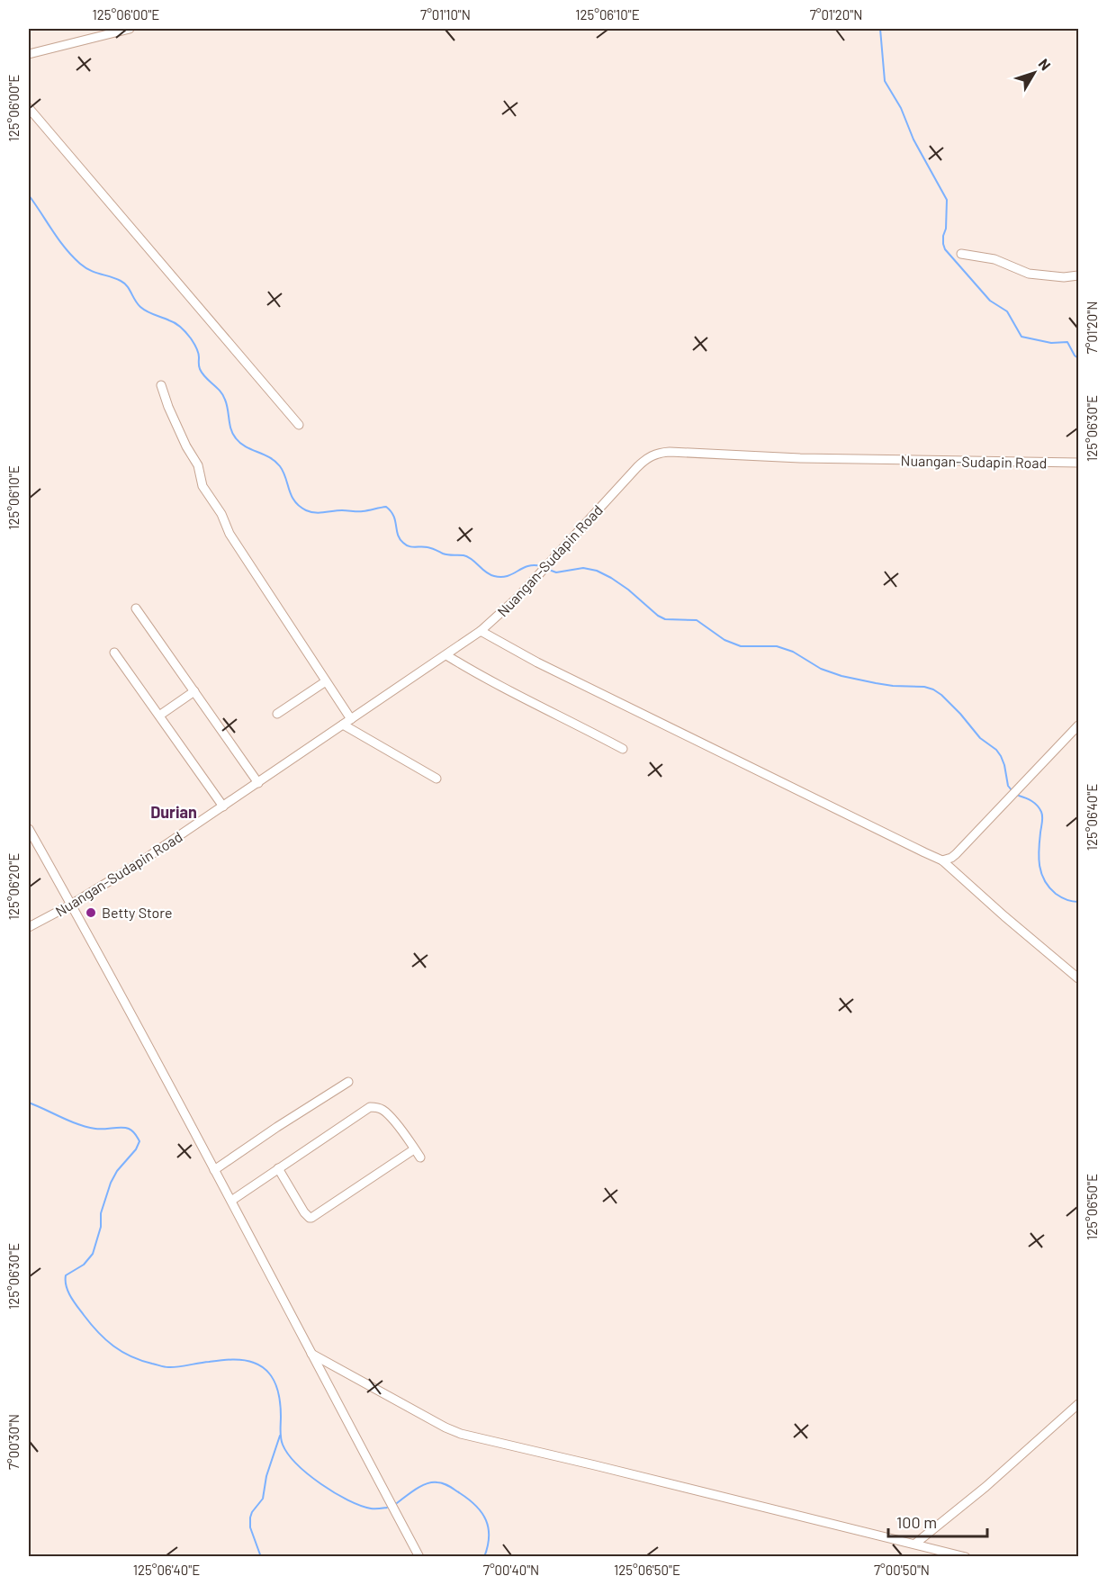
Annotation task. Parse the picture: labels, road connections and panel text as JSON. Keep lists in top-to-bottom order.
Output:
{
  "streets": {
    "street": ["Nuangan-Sudapin Road"]
  },
  "districts": ["Durian"],
  "places": ["Betty Store"],
  "scale_bar": "100 m",
  "north": "top right",
  "coordinates": [
    "125°06'00\"E",
    "7°01'10\"N",
    "125°06'10\"E",
    "7°01'20\"N",
    "125°06'30\"E",
    "125°06'40\"E",
    "125°06'20\"E",
    "125°06'50\"E",
    "7°00'30\"N",
    "7°00'40\"N",
    "7°00'50\"N"
  ]
}
